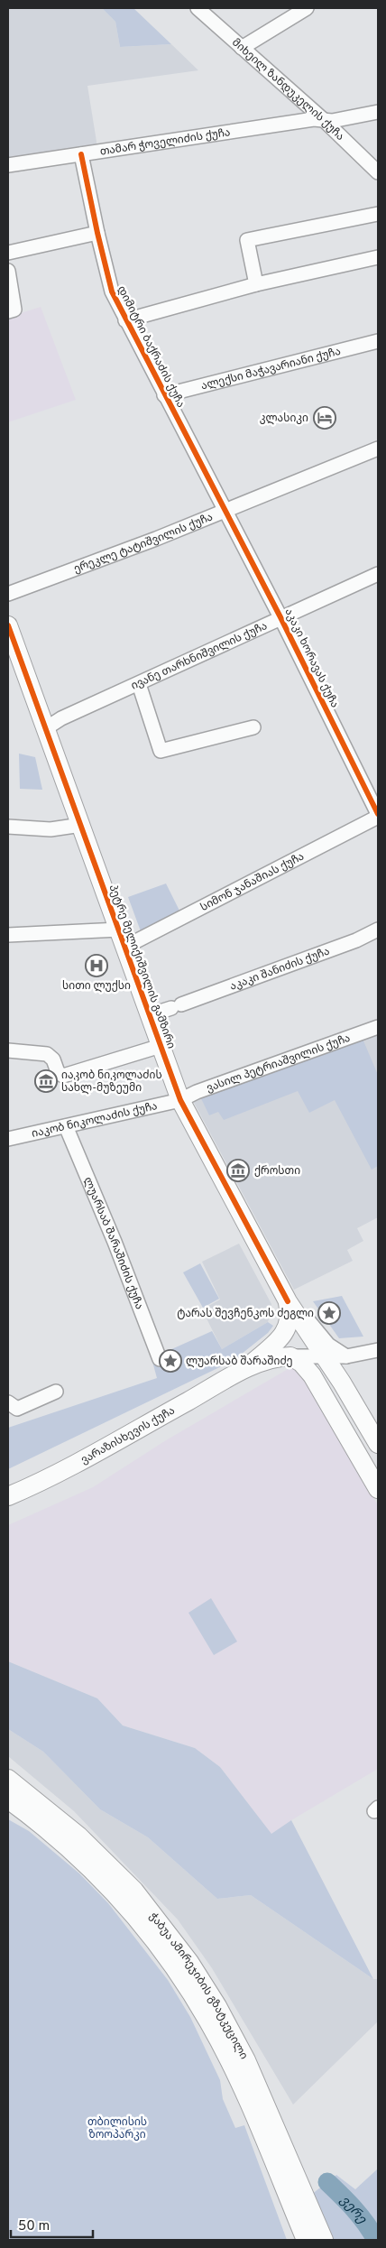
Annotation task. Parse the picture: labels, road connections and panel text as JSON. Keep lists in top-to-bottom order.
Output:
{
  "streets": {
    "main road": ["პეტრე მელიქიშვილის გამზირი", "ვარაზისხევის ქუჩა", "ჭაბუა ამირეჯიბის გზატკეცილი"],
    "street": [
      "მიხეილ ზანდუკელის ქუჩა",
      "თამარ ჭოველიძის ქუჩა",
      "დიმიტრი ბაქრაძის ქუჩა",
      "ალექსი მაჭავარიანი ქუჩა",
      "ერეკლე ტატიშვილის ქუჩა",
      "ივანე თარხნიშვილის ქუჩა",
      "აკაკი ხორავას ქუჩა",
      "სიმონ ჯანაშიას ქუჩა",
      "აკაკი შანიძის ქუჩა",
      "ვასილ პეტრიაშვილის ქუჩა",
      "იაკობ ნიკოლაძის ქუჩა",
      "ლუარსაბ შარაშიძის ქუჩა"
    ]
  },
  "crossings": [
    ["მიხეილ ზანდუკელის ქუჩა", "თამარ ჭოველიძის ქუჩა"],
    ["თამარ ჭოველიძის ქუჩა", "დიმიტრი ბაქრაძის ქუჩა"],
    ["დიმიტრი ბაქრაძის ქუჩა", "ალექსი მაჭავარიანი ქუჩა"],
    ["დიმიტრი ბაქრაძის ქუჩა", "ერეკლე ტატიშვილის ქუჩა"],
    ["დიმიტრი ბაქრაძის ქუჩა", "აკაკი ხორავას ქუჩა"],
    ["ერეკლე ტატიშვილის ქუჩა", "აკაკი ხორავას ქუჩა"],
    ["ივანე თარხნიშვილის ქუჩა", "აკაკი ხორავას ქუჩა"],
    ["ივანე თარხნიშვილის ქუჩა", "პეტრე მელიქიშვილის გამზირი"],
    ["აკაკი ხორავას ქუჩა", "სიმონ ჯანაშიას ქუჩა"],
    ["სიმონ ჯანაშიას ქუჩა", "პეტრე მელიქიშვილის გამზირი"],
    ["პეტრე მელიქიშვილის გამზირი", "აკაკი შანიძის ქუჩა"],
    ["პეტრე მელიქიშვილის გამზირი", "ვასილ პეტრიაშვილის ქუჩა"],
    ["პეტრე მელიქიშვილის გამზირი", "იაკობ ნიკოლაძის ქუჩა"],
    ["პეტრე მელიქიშვილის გამზირი", "ვარაზისხევის ქუჩა"],
    ["ვასილ პეტრიაშვილის ქუჩა", "იაკობ ნიკოლაძის ქუჩა"],
    ["იაკობ ნიკოლაძის ქუჩა", "ლუარსაბ შარაშიძის ქუჩა"]
  ],
  "water": ["ვერე"],
  "parks": ["თბილისის ზოოპარკი"],
  "places": {
    "hotel": ["კლასიკი"],
    "hospital": ["სითი ლუქსი"],
    "museum": ["იაკობ ნიკოლაძის სახლ-მუზეუმი", "ქროსთი"],
    "place": ["ტარას შევჩენკოს ძეგლი", "ლუარსაბ შარაშიძე"]
  },
  "scale_bar": "50 m"
}
